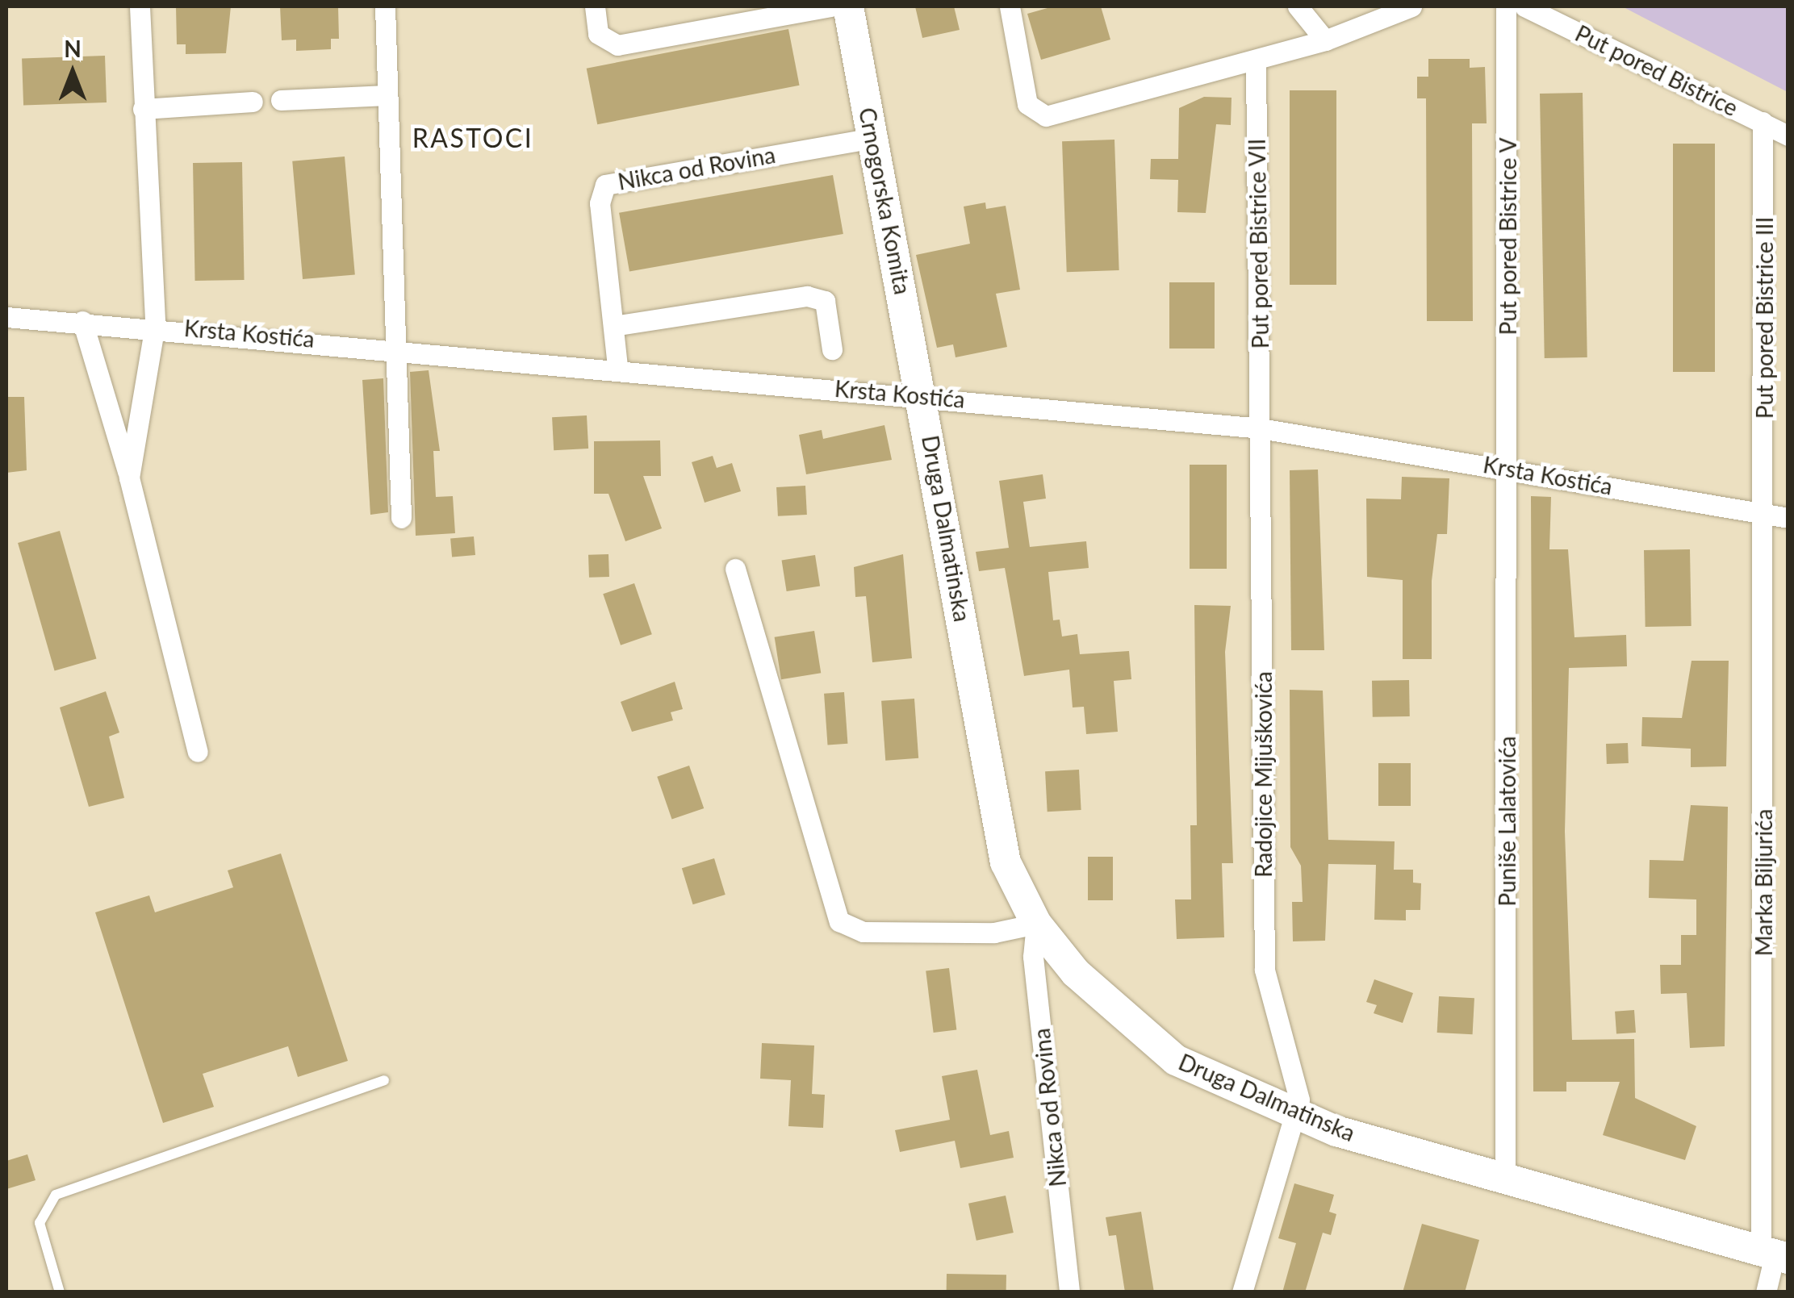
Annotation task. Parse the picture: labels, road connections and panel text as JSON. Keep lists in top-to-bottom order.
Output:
{
  "streets": {
    "street": [
      "Put pored Bistrice",
      "Nikca od Rovina",
      "Crnogorska Komita",
      "Put pored Bistrice V",
      "Put pored Bistrice VII",
      "Put pored Bistrice III",
      "Krsta Kostića",
      "Druga Dalmatinska",
      "Radojice Mijuškovića",
      "Puniše Lalatovića",
      "Marka Biljurića"
    ]
  },
  "crossings": [
    ["Put pored Bistrice", "Put pored Bistrice III"],
    ["Nikca od Rovina", "Crnogorska Komita"],
    ["Nikca od Rovina", "Krsta Kostića"],
    ["Nikca od Rovina", "Druga Dalmatinska"],
    ["Crnogorska Komita", "Krsta Kostića"],
    ["Crnogorska Komita", "Druga Dalmatinska"],
    ["Put pored Bistrice V", "Krsta Kostića"],
    ["Put pored Bistrice V", "Puniše Lalatovića"],
    ["Put pored Bistrice VII", "Krsta Kostića"],
    ["Put pored Bistrice VII", "Radojice Mijuškovića"],
    ["Put pored Bistrice III", "Krsta Kostića"],
    ["Put pored Bistrice III", "Marka Biljurića"],
    ["Krsta Kostića", "Druga Dalmatinska"],
    ["Krsta Kostića", "Radojice Mijuškovića"],
    ["Krsta Kostića", "Puniše Lalatovića"],
    ["Krsta Kostića", "Marka Biljurića"],
    ["Druga Dalmatinska", "Radojice Mijuškovića"],
    ["Druga Dalmatinska", "Puniše Lalatovića"],
    ["Druga Dalmatinska", "Marka Biljurića"]
  ],
  "districts": ["RASTOCI"],
  "north": "top"
}
